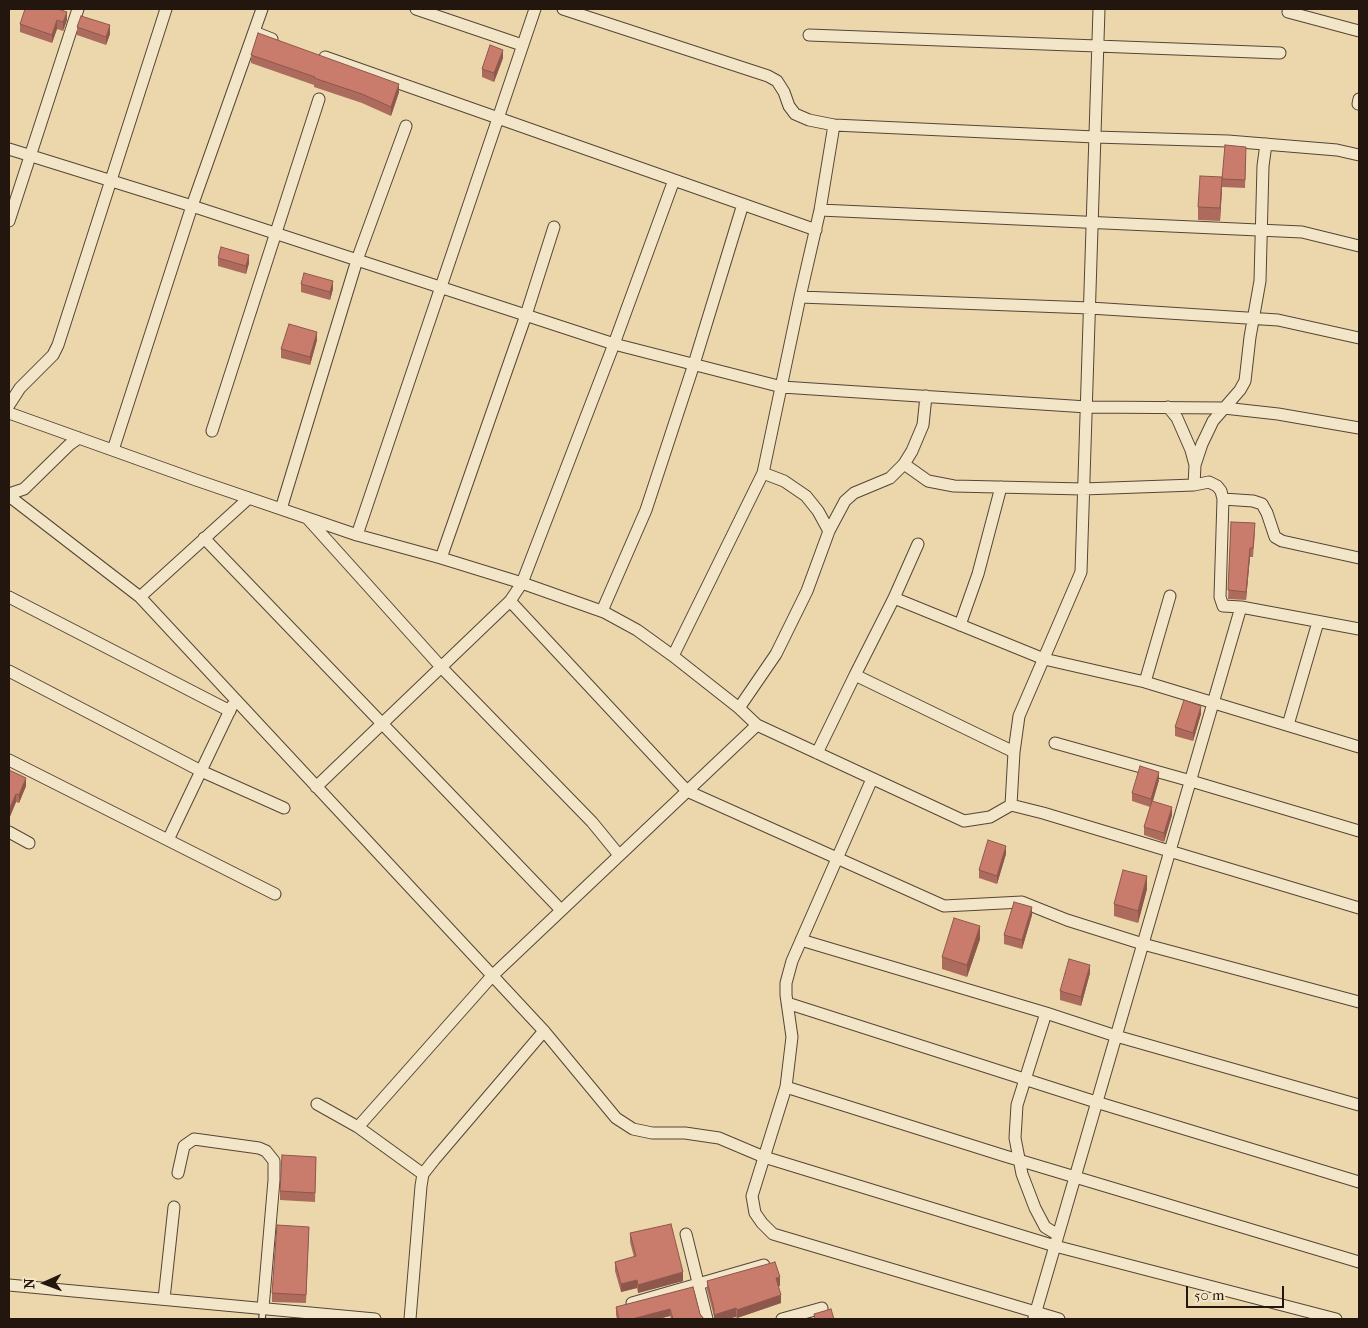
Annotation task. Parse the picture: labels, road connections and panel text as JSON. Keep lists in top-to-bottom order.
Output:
{
  "scale_bar": "50 m",
  "north": "left"
}
